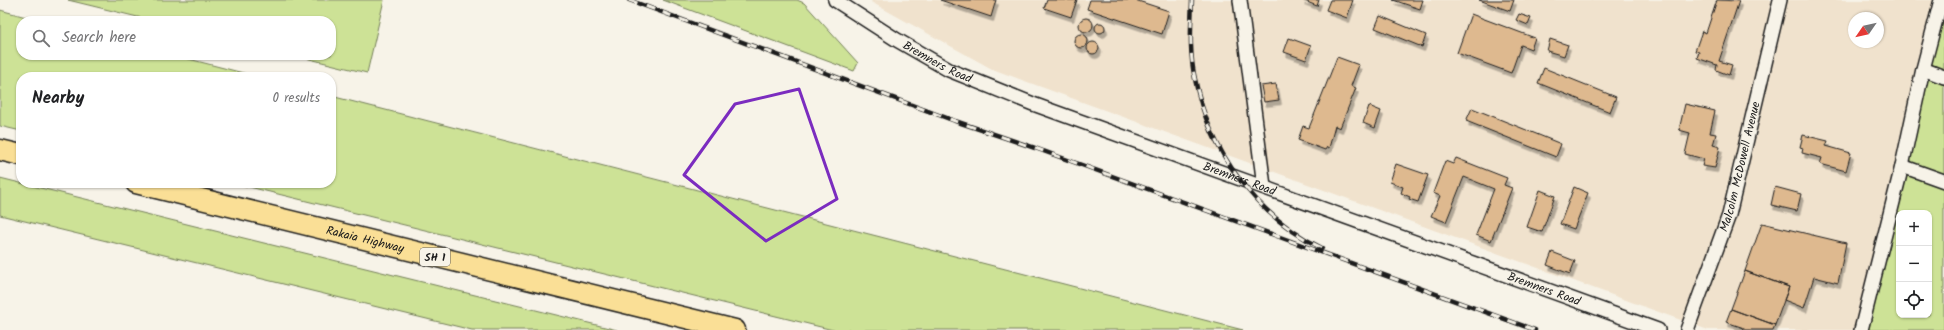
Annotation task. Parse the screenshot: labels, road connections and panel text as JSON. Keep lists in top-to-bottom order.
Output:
{
  "streets": {
    "highway": ["Rakaia Highway", "SH 1"],
    "street": ["Bremners Road", "Malcolm McDowell Avenue"]
  },
  "north": "bottom left",
  "page": {
    "search": "Search here",
    "heading": ["Nearby", "0 results"],
    "map_buttons": ["+", "−"]
  }
}
